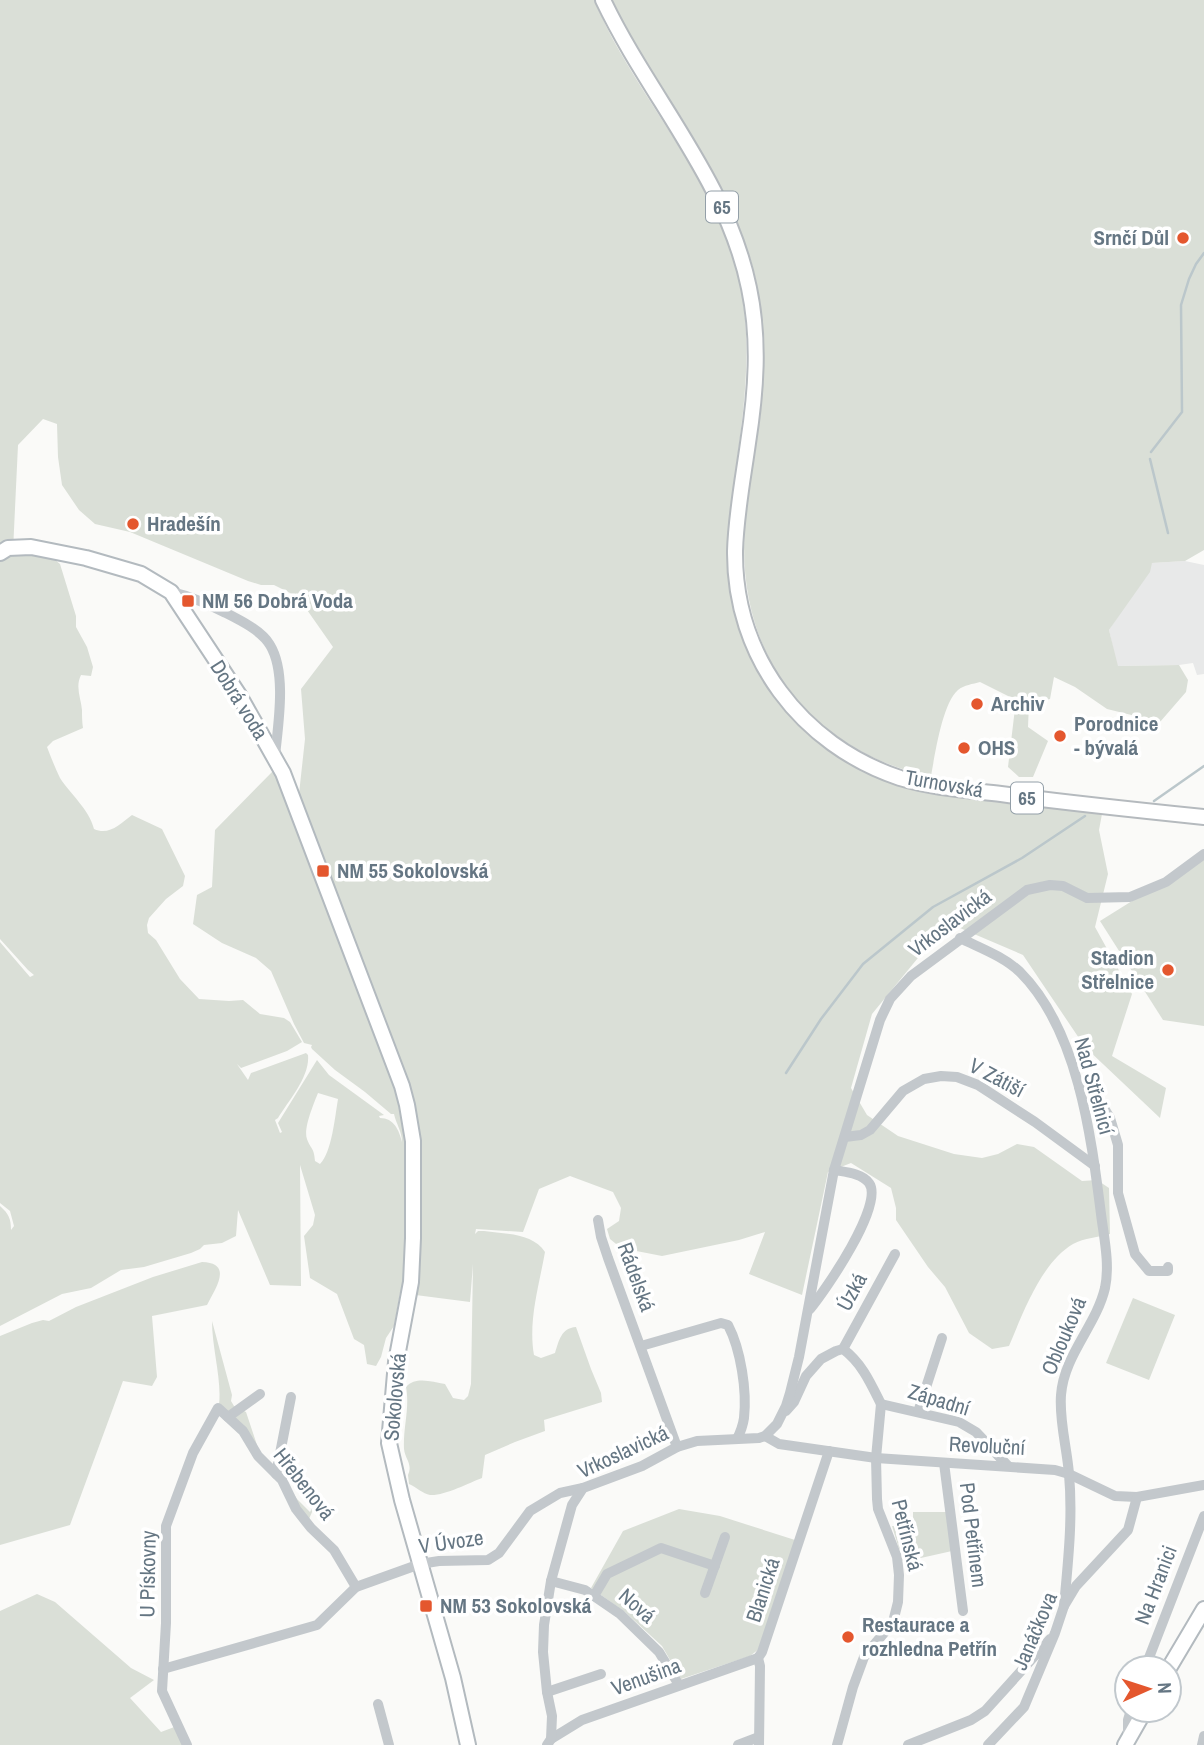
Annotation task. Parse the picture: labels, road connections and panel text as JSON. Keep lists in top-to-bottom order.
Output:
{
  "streets": {
    "street": [
      "65",
      "Dobrá voda",
      "Turnovská",
      "Vrkoslavická",
      "V Zátiší",
      "Nad Střelnicí",
      "Rádelská",
      "Úzká",
      "Oblouková",
      "Sokolovská",
      "Západní",
      "Revoluční",
      "Hřebenová",
      "Petřínská",
      "Pod Petřínem",
      "V Úvoze",
      "U Pískovny",
      "Na Hranici",
      "Blanická",
      "Nová",
      "Janáčkova",
      "Venušina"
    ]
  },
  "crossings": [
    ["Dobrá voda", "Sokolovská"],
    ["Vrkoslavická", "V Zátiší"],
    ["Vrkoslavická", "Nad Střelnicí"],
    ["Vrkoslavická", "Rádelská"],
    ["Vrkoslavická", "Revoluční"],
    ["Vrkoslavická", "V Úvoze"],
    ["Vrkoslavická", "Nová"],
    ["Vrkoslavická", "Venušina"],
    ["V Zátiší", "Nad Střelnicí"],
    ["V Zátiší", "Oblouková"],
    ["Nad Střelnicí", "Oblouková"],
    ["Úzká", "Západní"],
    ["Oblouková", "Revoluční"],
    ["Oblouková", "Janáčkova"],
    ["Sokolovská", "V Úvoze"],
    ["Západní", "Revoluční"],
    ["Západní", "Petřínská"],
    ["Revoluční", "Petřínská"],
    ["Revoluční", "Pod Petřínem"],
    ["Revoluční", "Blanická"],
    ["Revoluční", "Janáčkova"],
    ["Hřebenová", "V Úvoze"],
    ["Hřebenová", "U Pískovny"],
    ["V Úvoze", "U Pískovny"],
    ["Blanická", "Venušina"],
    ["Nová", "Venušina"]
  ],
  "places": {
    "other": [
      "Srnčí Důl",
      "Hradešín",
      "Archiv",
      "Porodnice - bývalá",
      "OHS",
      "Stadion Střelnice",
      "Restaurace a rozhledna Petřín"
    ],
    "transit": ["NM 56 Dobrá Voda", "NM 55 Sokolovská", "NM 53 Sokolovská"]
  },
  "north": "right"
}
